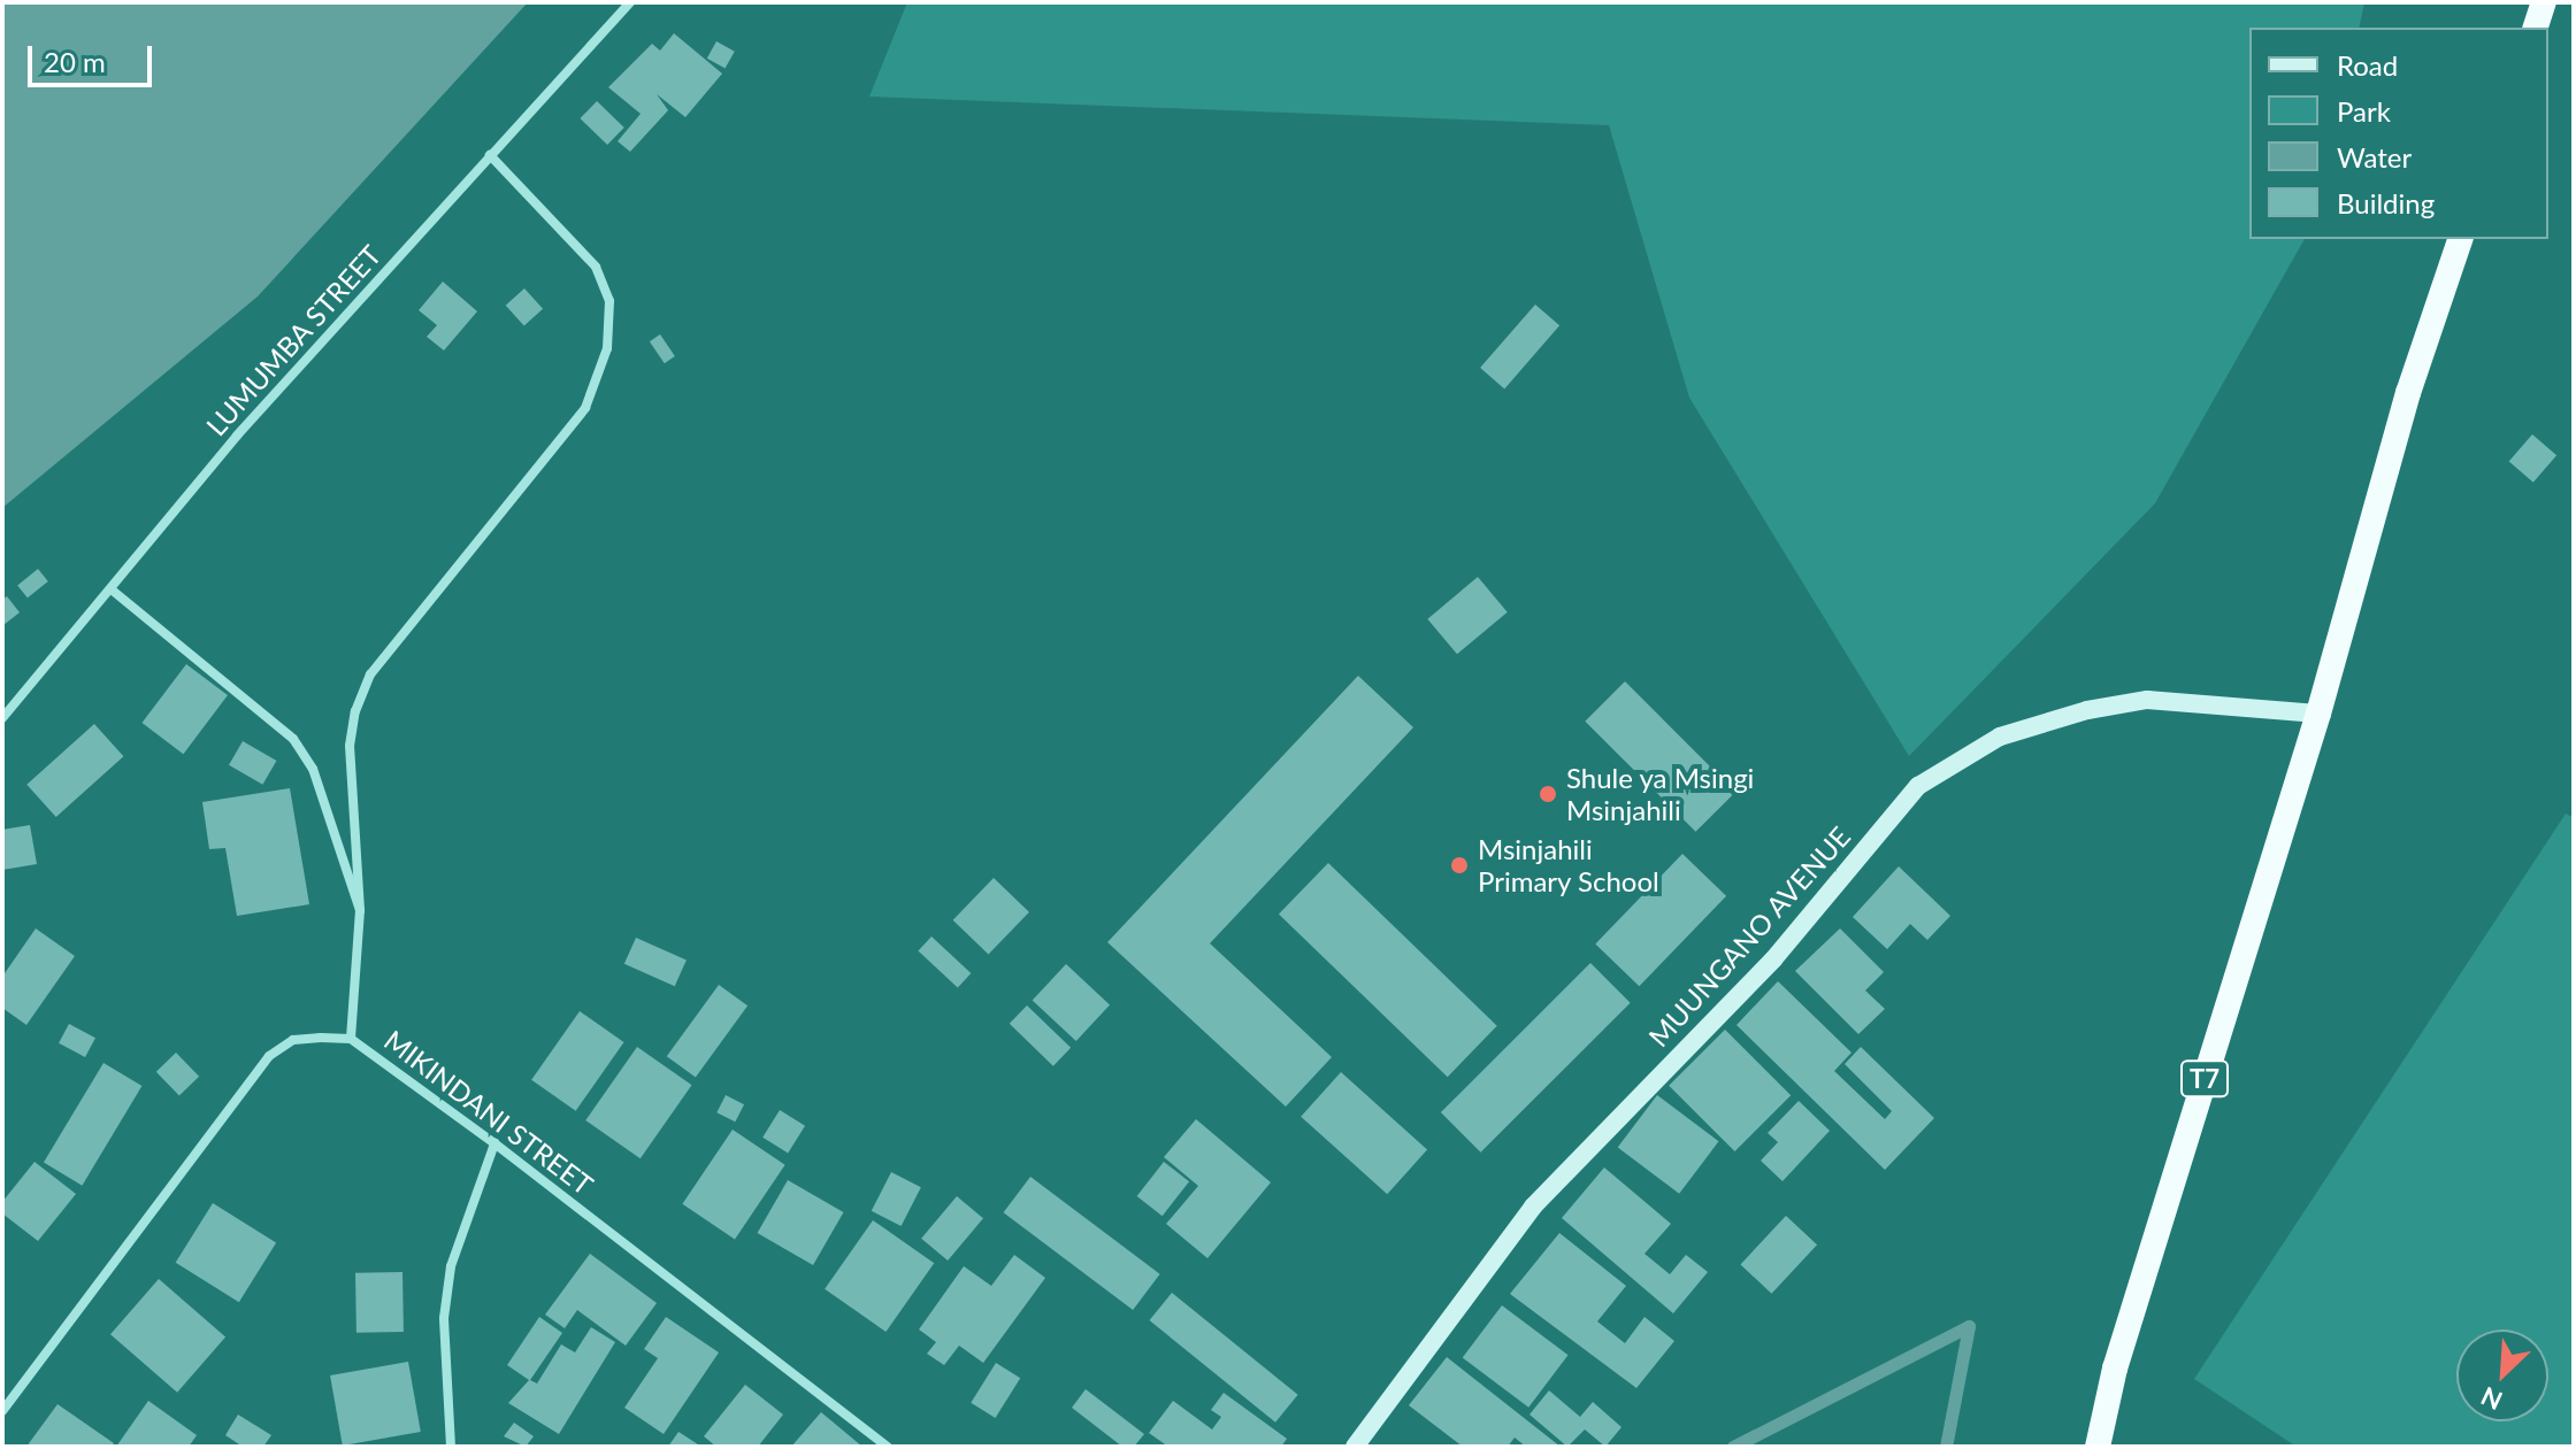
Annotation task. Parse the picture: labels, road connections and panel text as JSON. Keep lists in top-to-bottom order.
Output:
{
  "streets": {
    "highway": ["T7"],
    "main road": ["MUUNGANO AVENUE"],
    "street": ["LUMUMBA STREET", "MIKINDANI STREET"]
  },
  "crossings": [
    ["MUUNGANO AVENUE", "T7"]
  ],
  "places": ["Shule ya Msingi Msinjahili", "Msinjahili Primary School"],
  "legend": [
    "Road",
    "Park",
    "Water",
    "Building"
  ],
  "scale_bar": "20 m",
  "north": "bottom left"
}
